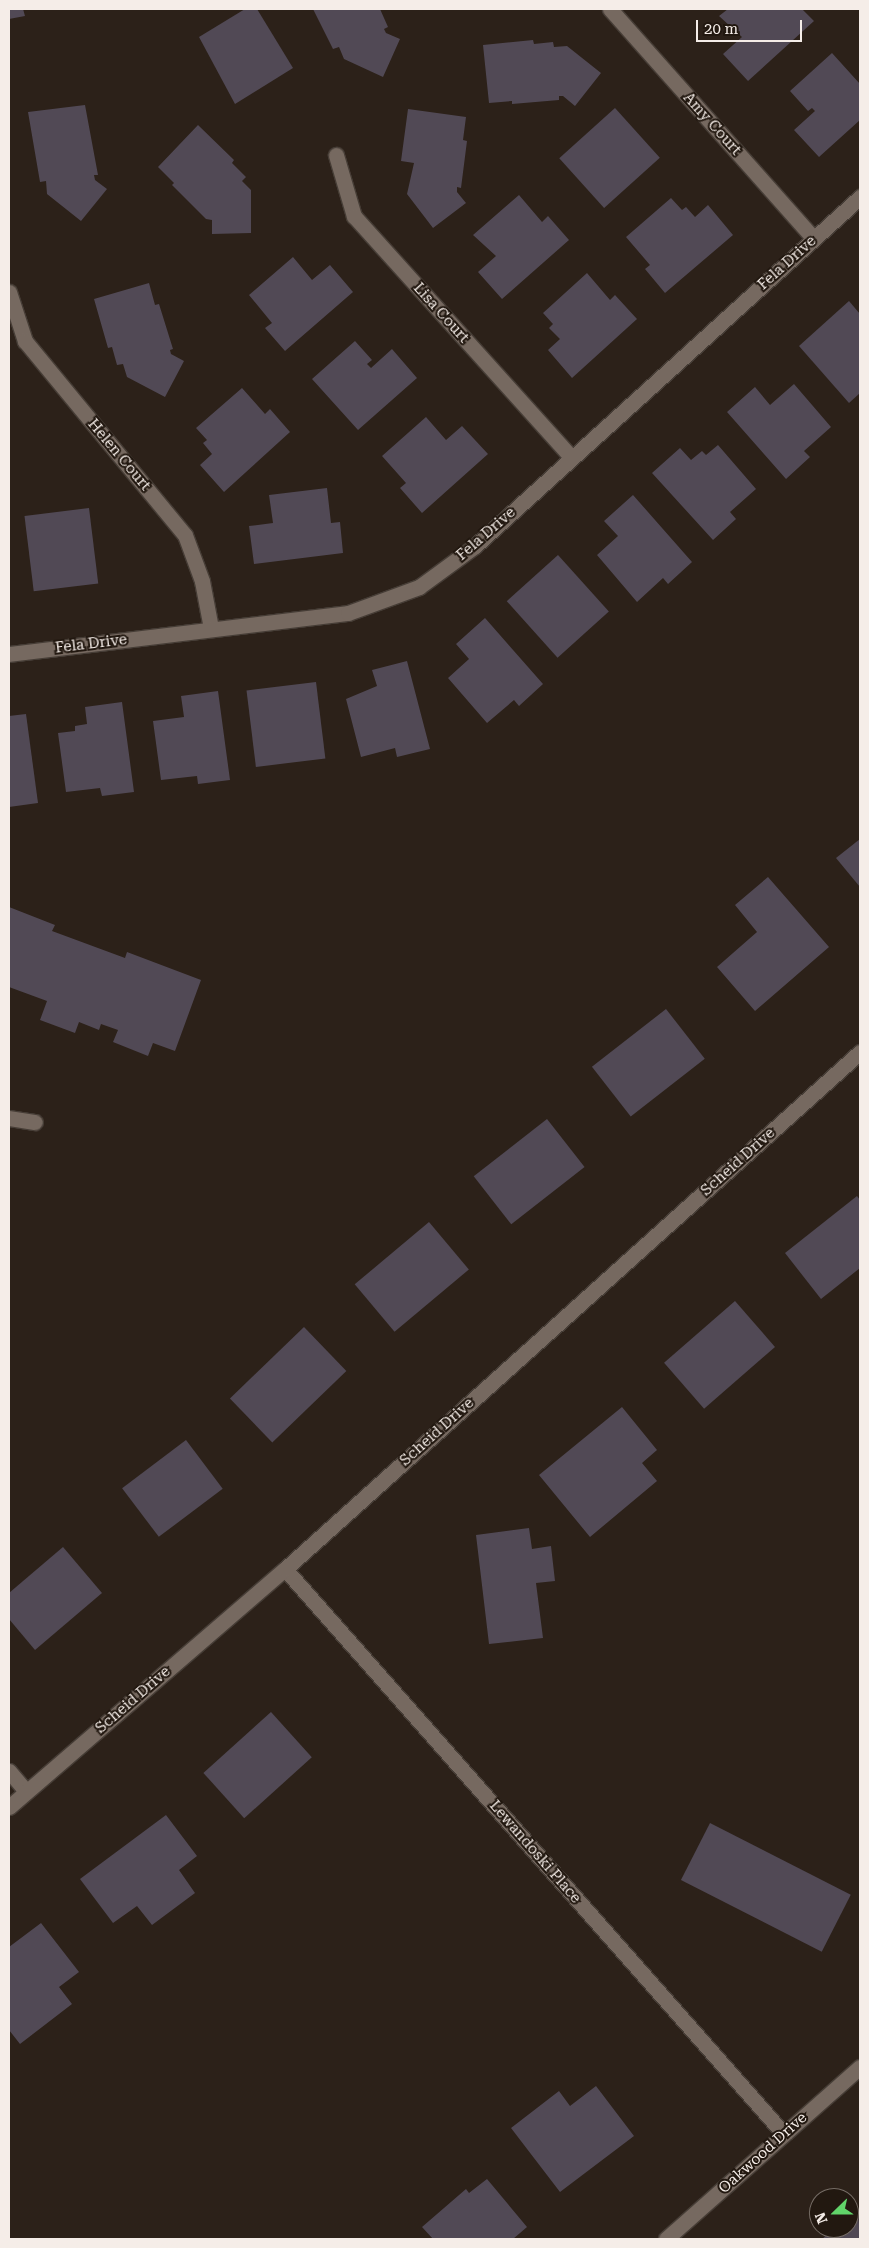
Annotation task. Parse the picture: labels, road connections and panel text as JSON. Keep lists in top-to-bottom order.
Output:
{
  "streets": {
    "street": [
      "Amy Court",
      "Fela Drive",
      "Lisa Court",
      "Helen Court",
      "Scheid Drive",
      "Lewandoski Place",
      "Oakwood Drive"
    ]
  },
  "crossings": [
    ["Amy Court", "Fela Drive"],
    ["Fela Drive", "Lisa Court"],
    ["Fela Drive", "Helen Court"],
    ["Scheid Drive", "Lewandoski Place"],
    ["Lewandoski Place", "Oakwood Drive"]
  ],
  "scale_bar": "20 m",
  "north": "left"
}
